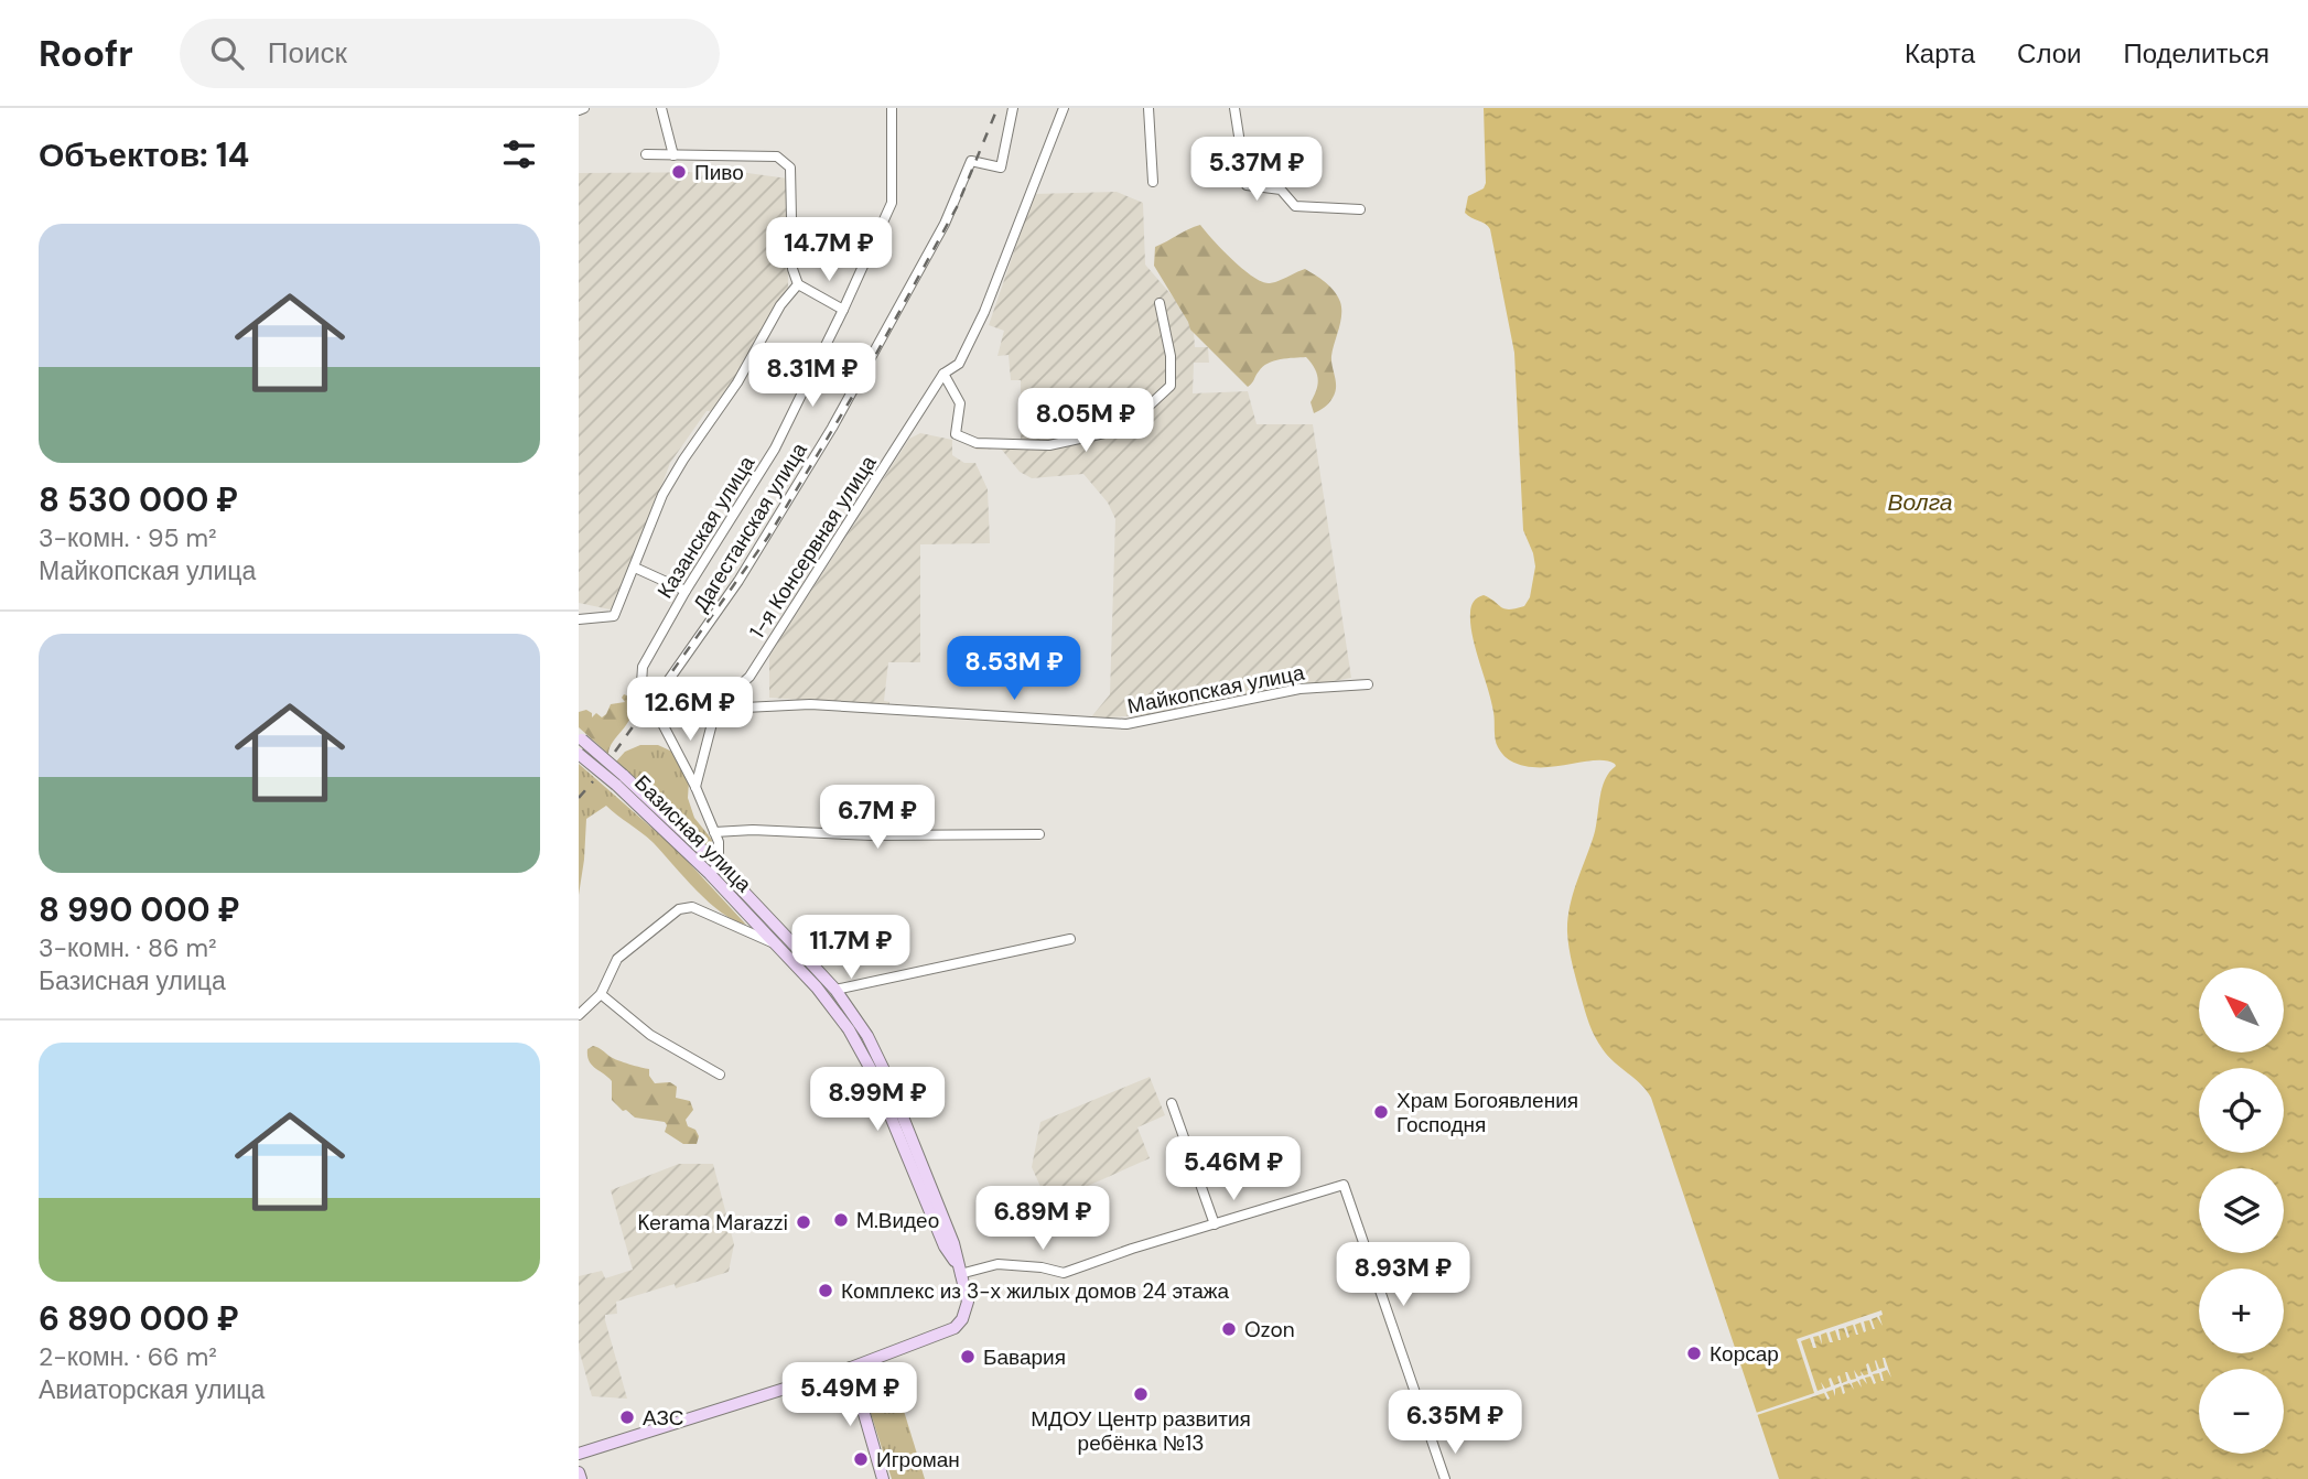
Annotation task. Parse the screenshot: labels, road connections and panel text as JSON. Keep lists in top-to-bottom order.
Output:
{
  "streets": {
    "street": [
      "Казанская улица",
      "Дагестанская улица",
      "1-я Консервная улица",
      "Майкопская улица",
      "Базисная улица"
    ]
  },
  "crossings": [
    ["Казанская улица", "Дагестанская улица"],
    ["Казанская улица", "Майкопская улица"],
    ["Казанская улица", "Базисная улица"],
    ["Дагестанская улица", "Майкопская улица"],
    ["1-я Консервная улица", "Майкопская улица"]
  ],
  "water": ["Волга"],
  "places": [
    "Пиво",
    "Храм Богоявления Господня",
    "M.Видео",
    "Kerama Marazzi",
    "Комплекс из 3-х жилых домов 24 этажа",
    "Ozon",
    "Корсар",
    "Бавария",
    "МДОУ Центр развития ребёнка №13",
    "АЗС",
    "Игроман"
  ],
  "north": "top left",
  "page": {
    "header": "Roofr",
    "search": "Поиск",
    "nav": ["Карта", "Слои", "Поделиться"],
    "heading": "Объектов: 14",
    "price": [
      "5.37M ₽",
      "14.7M ₽",
      "8.31M ₽",
      "8.05M ₽",
      "8.53M ₽",
      "12.6M ₽",
      "6.7M ₽",
      "11.7M ₽",
      "8.99M ₽",
      "5.46M ₽",
      "6.89M ₽",
      "8.93M ₽",
      "5.49M ₽",
      "6.35M ₽"
    ],
    "list": [
      {
        "name": "8 530 000 ₽",
        "note": "3-комн. · 95 m² · Майкопская улица"
      },
      {
        "name": "8 990 000 ₽",
        "note": "3-комн. · 86 m² · Базисная улица"
      },
      {
        "name": "6 890 000 ₽",
        "note": "2-комн. · 66 m² · Авиаторская улица"
      }
    ],
    "map_buttons": ["+", "−"]
  }
}
